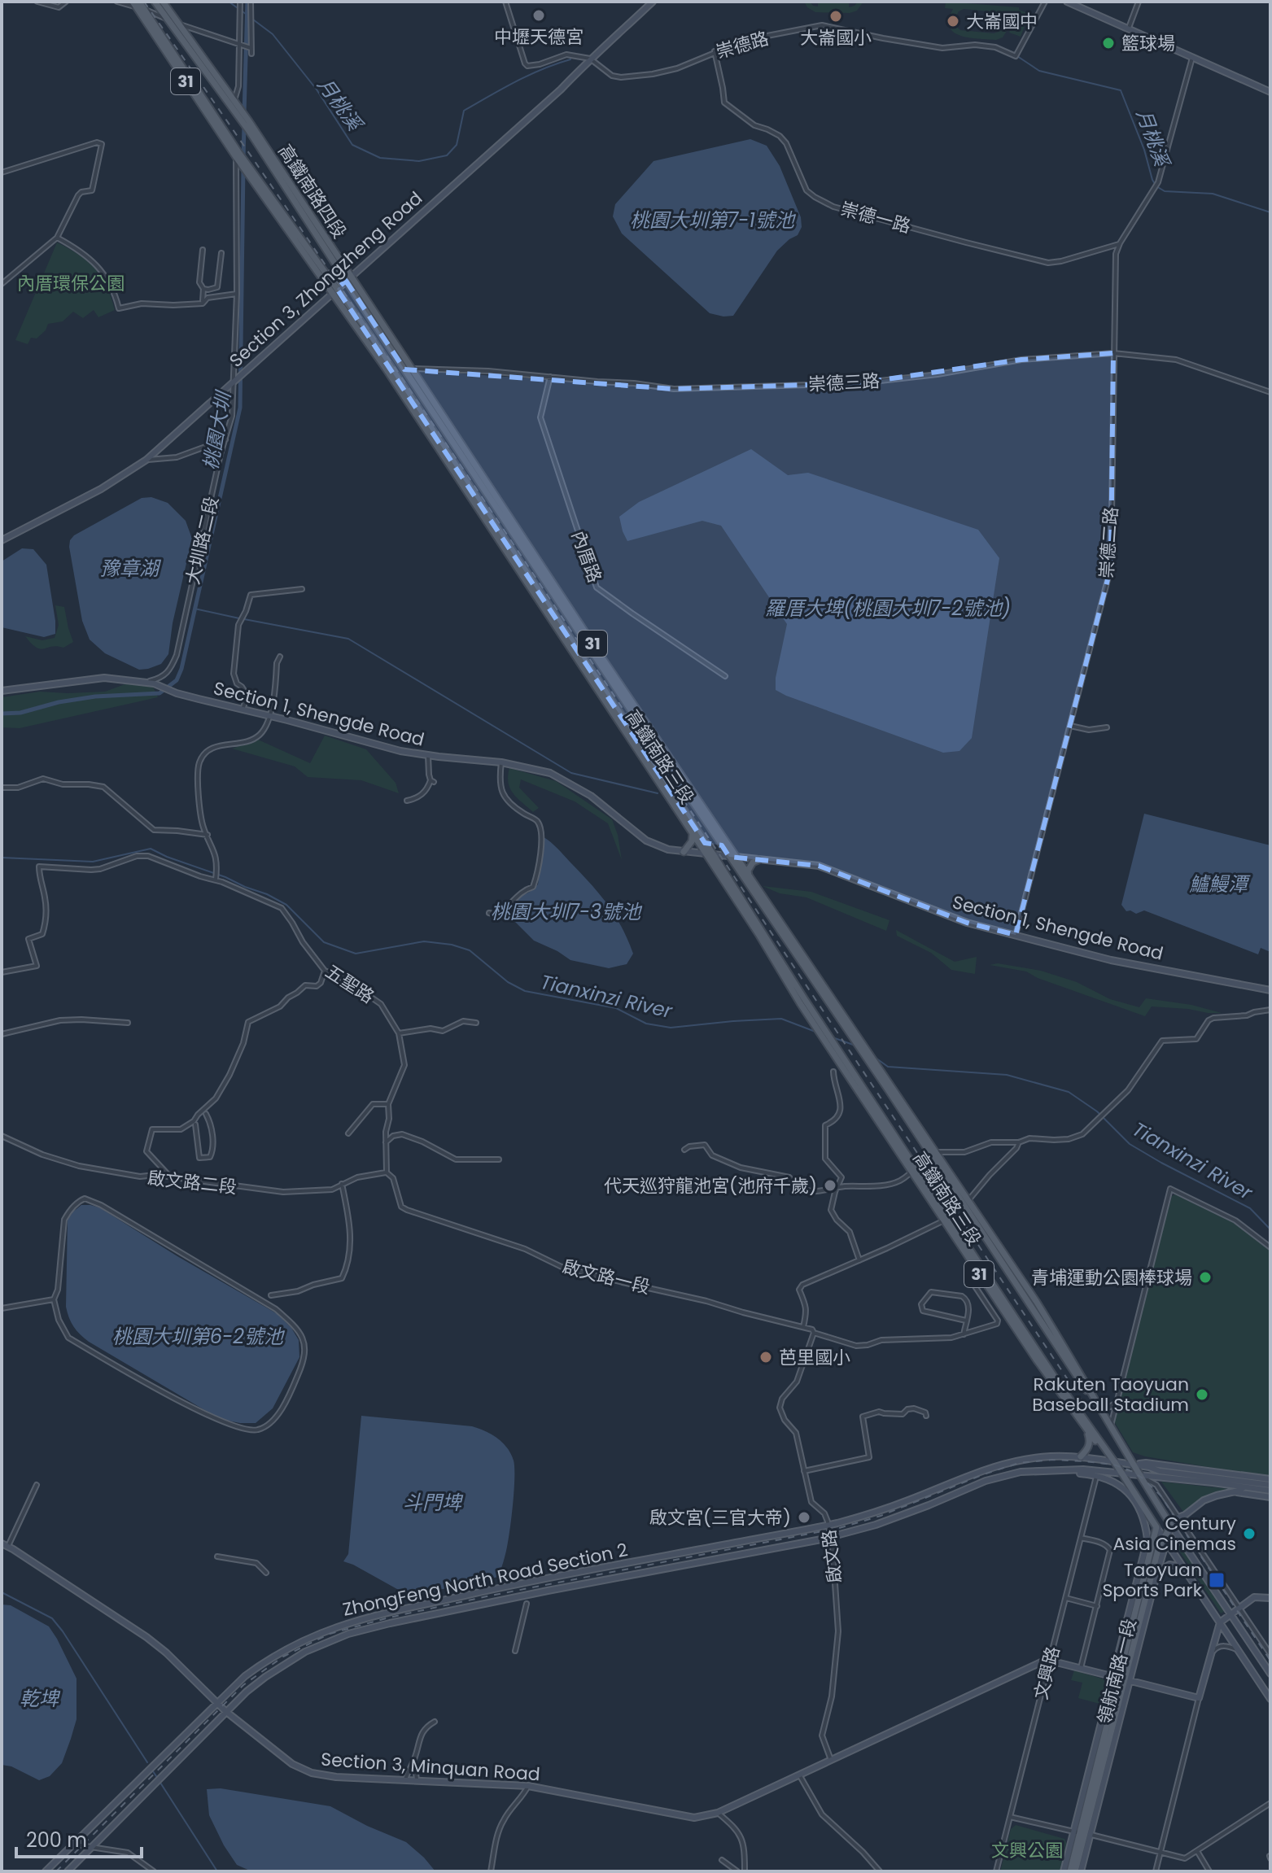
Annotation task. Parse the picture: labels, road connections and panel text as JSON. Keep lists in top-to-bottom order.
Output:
{
  "streets": {
    "main road": [
      "31",
      "高鐵南路四段",
      "高鐵南路三段",
      "領航南路一段"
    ],
    "street": [
      "崇德路",
      "崇德一路",
      "Section 3, Zhongzheng Road",
      "崇德三路",
      "大圳路二段",
      "崇德二路",
      "內厝路",
      "Section 1, Shengde Road",
      "五聖路",
      "啟文路二段",
      "啟文路一段",
      "啟文路",
      "ZhongFeng North Road Section 2",
      "文興路",
      "Section 3, Minquan Road"
    ]
  },
  "crossings": [
    ["崇德路", "崇德一路"],
    ["崇德路", "Section 3, Zhongzheng Road"],
    ["31", "高鐵南路四段"],
    ["31", "Section 3, Zhongzheng Road"],
    ["31", "大圳路二段"],
    ["31", "高鐵南路三段"],
    ["31", "ZhongFeng North Road Section 2"],
    ["31", "領航南路一段"],
    ["高鐵南路四段", "Section 3, Zhongzheng Road"],
    ["高鐵南路四段", "大圳路二段"],
    ["高鐵南路四段", "高鐵南路三段"],
    ["崇德一路", "崇德二路"],
    ["Section 3, Zhongzheng Road", "大圳路二段"],
    ["Section 3, Zhongzheng Road", "高鐵南路三段"],
    ["崇德三路", "崇德二路"],
    ["崇德三路", "內厝路"],
    ["崇德三路", "高鐵南路三段"],
    ["大圳路二段", "Section 1, Shengde Road"],
    ["崇德二路", "Section 1, Shengde Road"],
    ["Section 1, Shengde Road", "高鐵南路三段"],
    ["高鐵南路三段", "啟文路一段"],
    ["高鐵南路三段", "ZhongFeng North Road Section 2"],
    ["五聖路", "啟文路二段"],
    ["五聖路", "啟文路一段"],
    ["啟文路二段", "啟文路一段"],
    ["啟文路一段", "啟文路"],
    ["啟文路", "ZhongFeng North Road Section 2"],
    ["啟文路", "Section 3, Minquan Road"],
    ["ZhongFeng North Road Section 2", "Section 3, Minquan Road"],
    ["文興路", "Section 3, Minquan Road"]
  ],
  "water": [
    "月桃溪",
    "桃園大圳第7-1號池",
    "桃園大圳",
    "豫章湖",
    "羅厝大埤(桃園大圳7-2號池)",
    "鱸鰻潭",
    "桃園大圳7-3號池",
    "Tianxinzi River",
    "桃園大圳第6-2號池",
    "斗門埤",
    "乾埤"
  ],
  "parks": ["內厝環保公園", "文興公園"],
  "places": {
    "other": [
      "中壢天德宮",
      "大崙國小",
      "大崙國中",
      "籃球場",
      "代天巡狩龍池宮(池府千歲)",
      "青埔運動公園棒球場",
      "芭里國小",
      "Rakuten Taoyuan Baseball Stadium",
      "啟文宮(三官大帝)",
      "Century Asia Cinemas"
    ],
    "transit": ["Taoyuan Sports Park"]
  },
  "scale_bar": "200 m"
}
